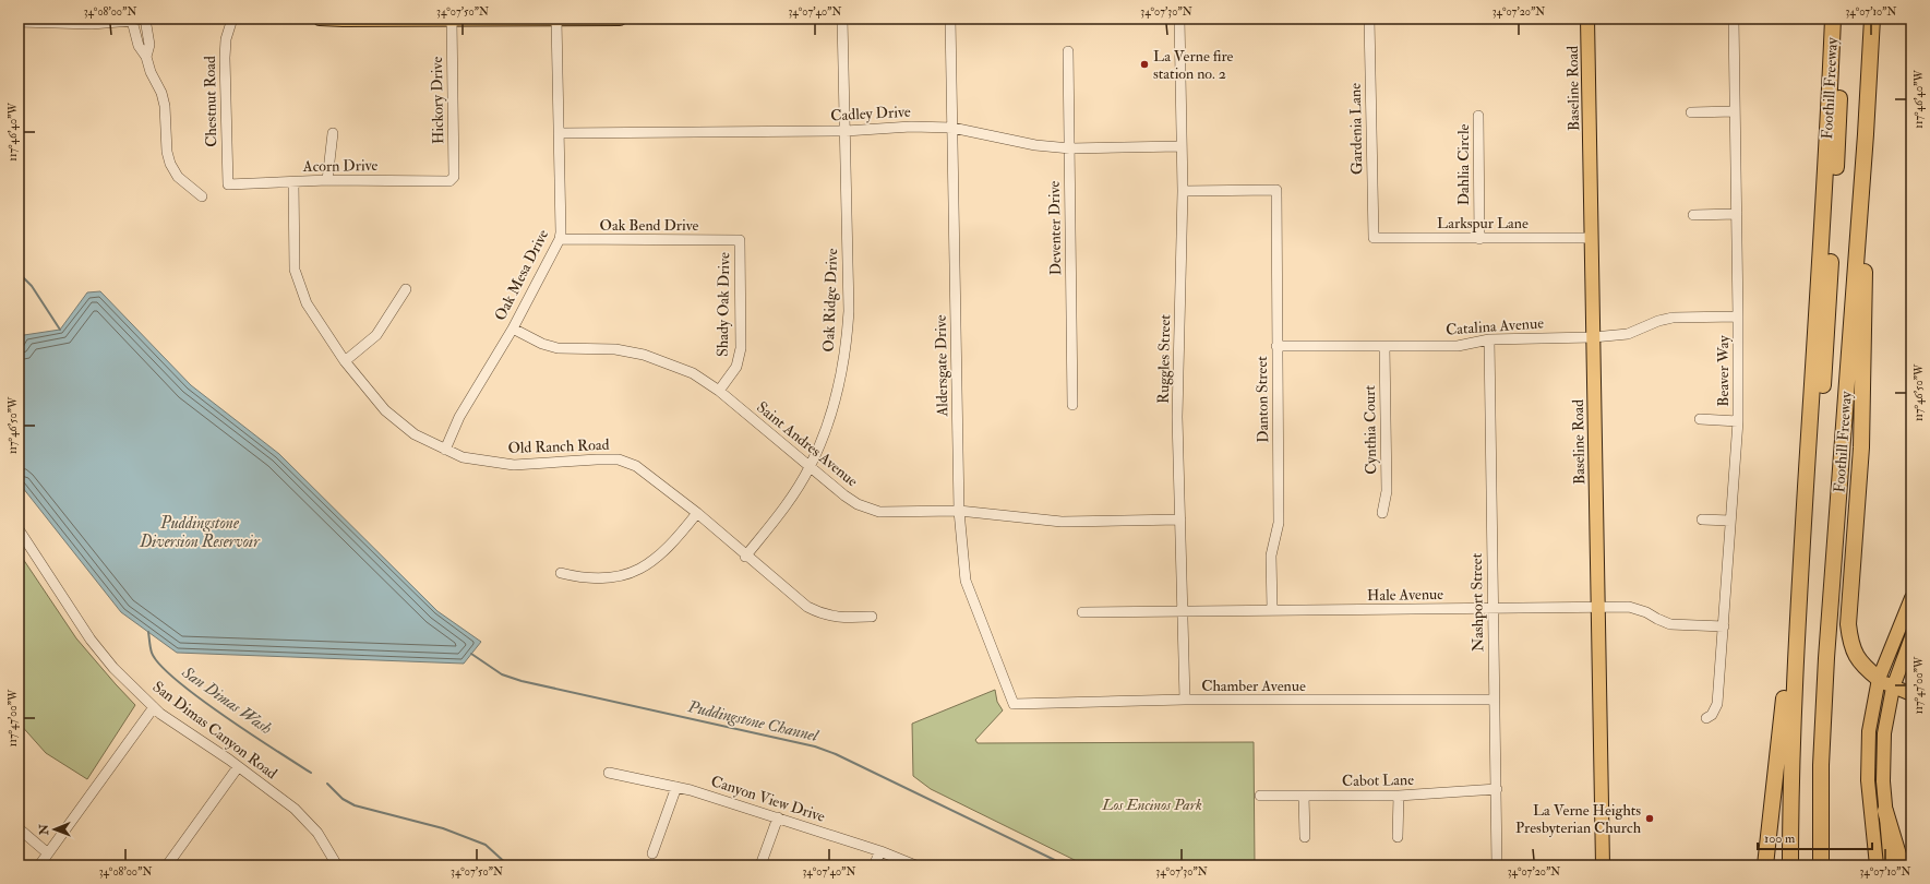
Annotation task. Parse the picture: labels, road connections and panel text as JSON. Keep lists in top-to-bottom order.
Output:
{
  "streets": {
    "highway": ["Foothill Freeway"],
    "main road": ["Baseline Road"],
    "street": [
      "Hickory Drive",
      "Chestnut Road",
      "Cadley Drive",
      "Gardenia Lane",
      "Dahlia Circle",
      "Acorn Drive",
      "Larkspur Lane",
      "Oak Bend Drive",
      "Deventer Drive",
      "Oak Mesa Drive",
      "Oak Ridge Drive",
      "Shady Oak Drive",
      "Catalina Avenue",
      "Ruggles Street",
      "Aldersgate Drive",
      "Beaver Way",
      "Danton Street",
      "Cynthia Court",
      "Saint Andres Avenue",
      "Old Ranch Road",
      "Hale Avenue",
      "Nashport Street",
      "Chamber Avenue",
      "San Dimas Canyon Road",
      "Cabot Lane",
      "Canyon View Drive"
    ]
  },
  "crossings": [
    ["Baseline Road", "Larkspur Lane"],
    ["Baseline Road", "Catalina Avenue"],
    ["Baseline Road", "Hale Avenue"],
    ["Hickory Drive", "Acorn Drive"],
    ["Chestnut Road", "Acorn Drive"],
    ["Cadley Drive", "Deventer Drive"],
    ["Cadley Drive", "Oak Mesa Drive"],
    ["Cadley Drive", "Oak Ridge Drive"],
    ["Cadley Drive", "Ruggles Street"],
    ["Cadley Drive", "Aldersgate Drive"],
    ["Gardenia Lane", "Larkspur Lane"],
    ["Dahlia Circle", "Larkspur Lane"],
    ["Acorn Drive", "Old Ranch Road"],
    ["Oak Bend Drive", "Oak Mesa Drive"],
    ["Oak Bend Drive", "Shady Oak Drive"],
    ["Oak Mesa Drive", "Saint Andres Avenue"],
    ["Oak Mesa Drive", "Old Ranch Road"],
    ["Oak Ridge Drive", "Saint Andres Avenue"],
    ["Oak Ridge Drive", "Old Ranch Road"],
    ["Shady Oak Drive", "Saint Andres Avenue"],
    ["Catalina Avenue", "Beaver Way"],
    ["Catalina Avenue", "Danton Street"],
    ["Catalina Avenue", "Cynthia Court"],
    ["Catalina Avenue", "Nashport Street"],
    ["Ruggles Street", "Danton Street"],
    ["Ruggles Street", "Saint Andres Avenue"],
    ["Ruggles Street", "Hale Avenue"],
    ["Ruggles Street", "Chamber Avenue"],
    ["Aldersgate Drive", "Saint Andres Avenue"],
    ["Aldersgate Drive", "Chamber Avenue"],
    ["Beaver Way", "Hale Avenue"],
    ["Danton Street", "Hale Avenue"],
    ["Hale Avenue", "Nashport Street"],
    ["Nashport Street", "Chamber Avenue"],
    ["Nashport Street", "Cabot Lane"]
  ],
  "water": ["Puddingstone Diversion Reservoir", "San Dimas Wash", "Puddingstone Channel"],
  "parks": ["Los Encinos Park"],
  "places": ["La Verne fire station no. 2", "La Verne Heights Presbyterian Church"],
  "scale_bar": "100 m",
  "north": "left",
  "coordinates": [
    "34°08'00\"N",
    "34°07'50\"N",
    "34°07'40\"N",
    "34°07'30\"N",
    "34°07'20\"N",
    "34°07'10\"N",
    "117°46'40\"W",
    "117°46'50\"W",
    "117°47'00\"W"
  ]
}
